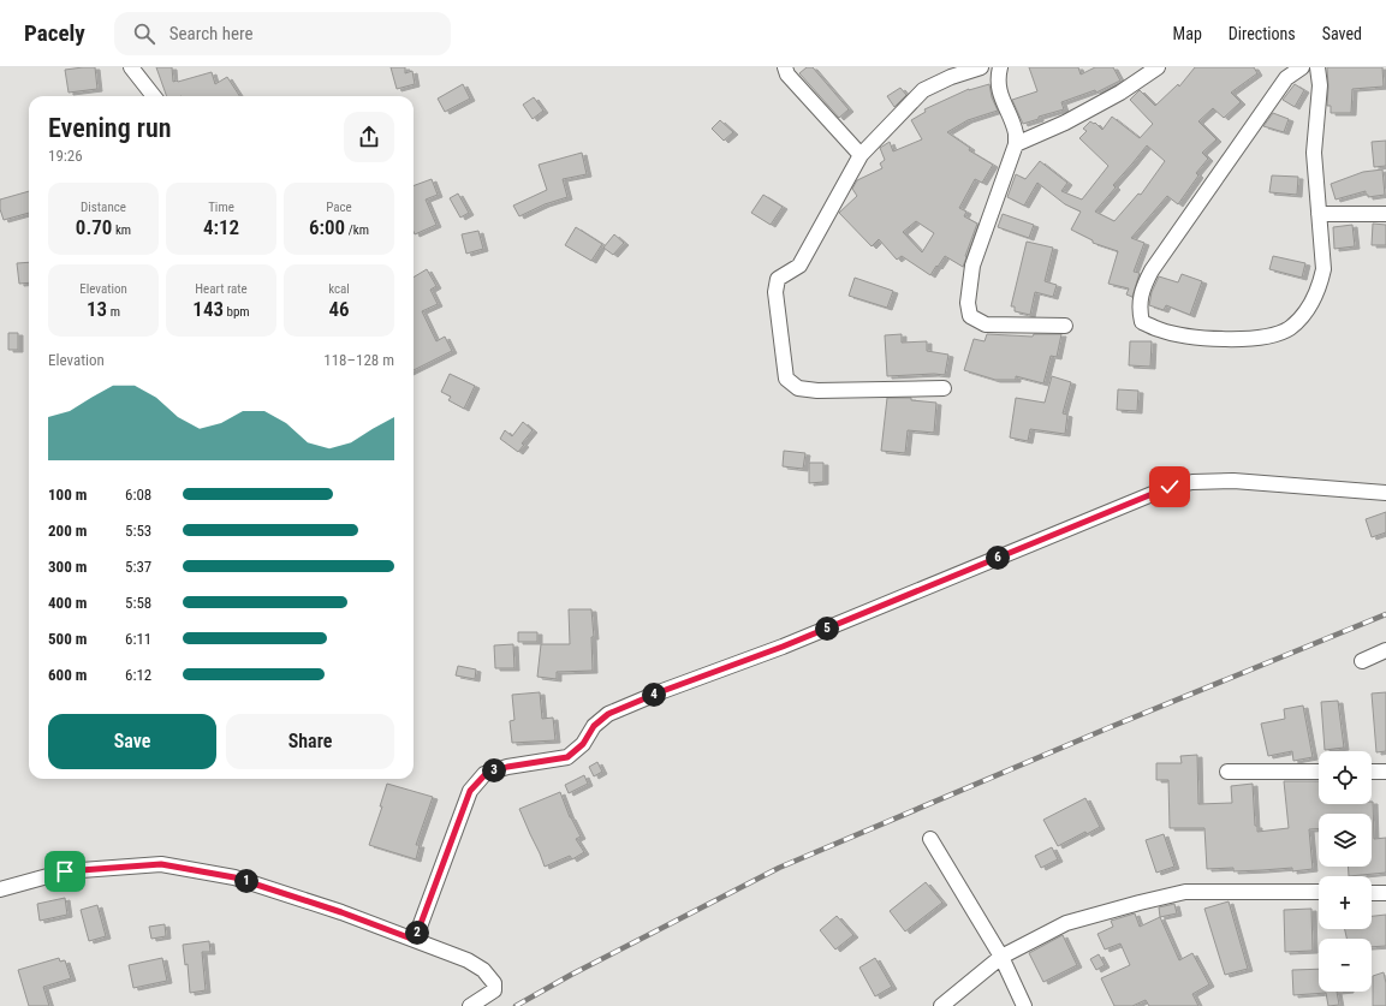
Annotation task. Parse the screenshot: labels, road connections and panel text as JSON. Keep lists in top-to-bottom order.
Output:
{
  "page": {
    "header": "Pacely",
    "search": "Search here",
    "nav": ["Map", "Directions", "Saved"],
    "heading": ["Evening run", "19:26"],
    "stats": [
      ["Distance", "0.70 km"],
      ["Time", "4:12"],
      ["Pace", "6:00 /km"],
      ["Elevation", "13 m"],
      ["Heart rate", "143 bpm"],
      ["kcal", "46"]
    ],
    "chart": ["Elevation", "118–128 m"],
    "list": [
      {
        "name": "100 m",
        "note": "6:08"
      },
      {
        "name": "200 m",
        "note": "5:53"
      },
      {
        "name": "300 m",
        "note": "5:37"
      },
      {
        "name": "400 m",
        "note": "5:58"
      },
      {
        "name": "500 m",
        "note": "6:11"
      },
      {
        "name": "600 m",
        "note": "6:12"
      }
    ],
    "pins": [
      "6",
      "5",
      "4",
      "3",
      "1",
      "2"
    ],
    "buttons": ["Save", "Share"],
    "map_buttons": ["+", "−"]
  }
}
